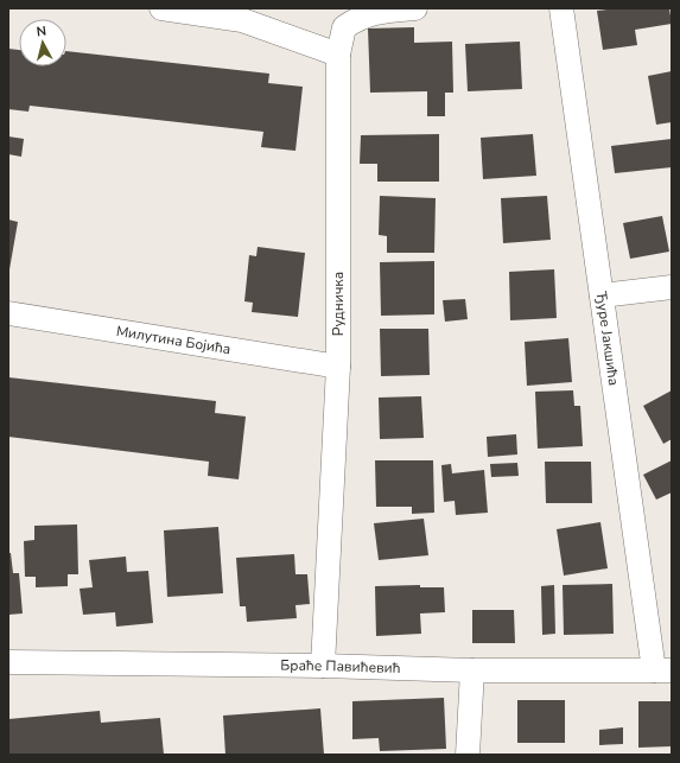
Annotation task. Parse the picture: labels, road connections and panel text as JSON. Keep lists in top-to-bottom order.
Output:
{
  "streets": {
    "street": [
      "Рудничка",
      "Милутина Бојића",
      "Ђуре Јакшића",
      "Браће Павићевић"
    ]
  },
  "crossings": [
    ["Рудничка", "Милутина Бојића"],
    ["Рудничка", "Браће Павићевић"],
    ["Ђуре Јакшића", "Браће Павићевић"]
  ],
  "north": "top"
}
